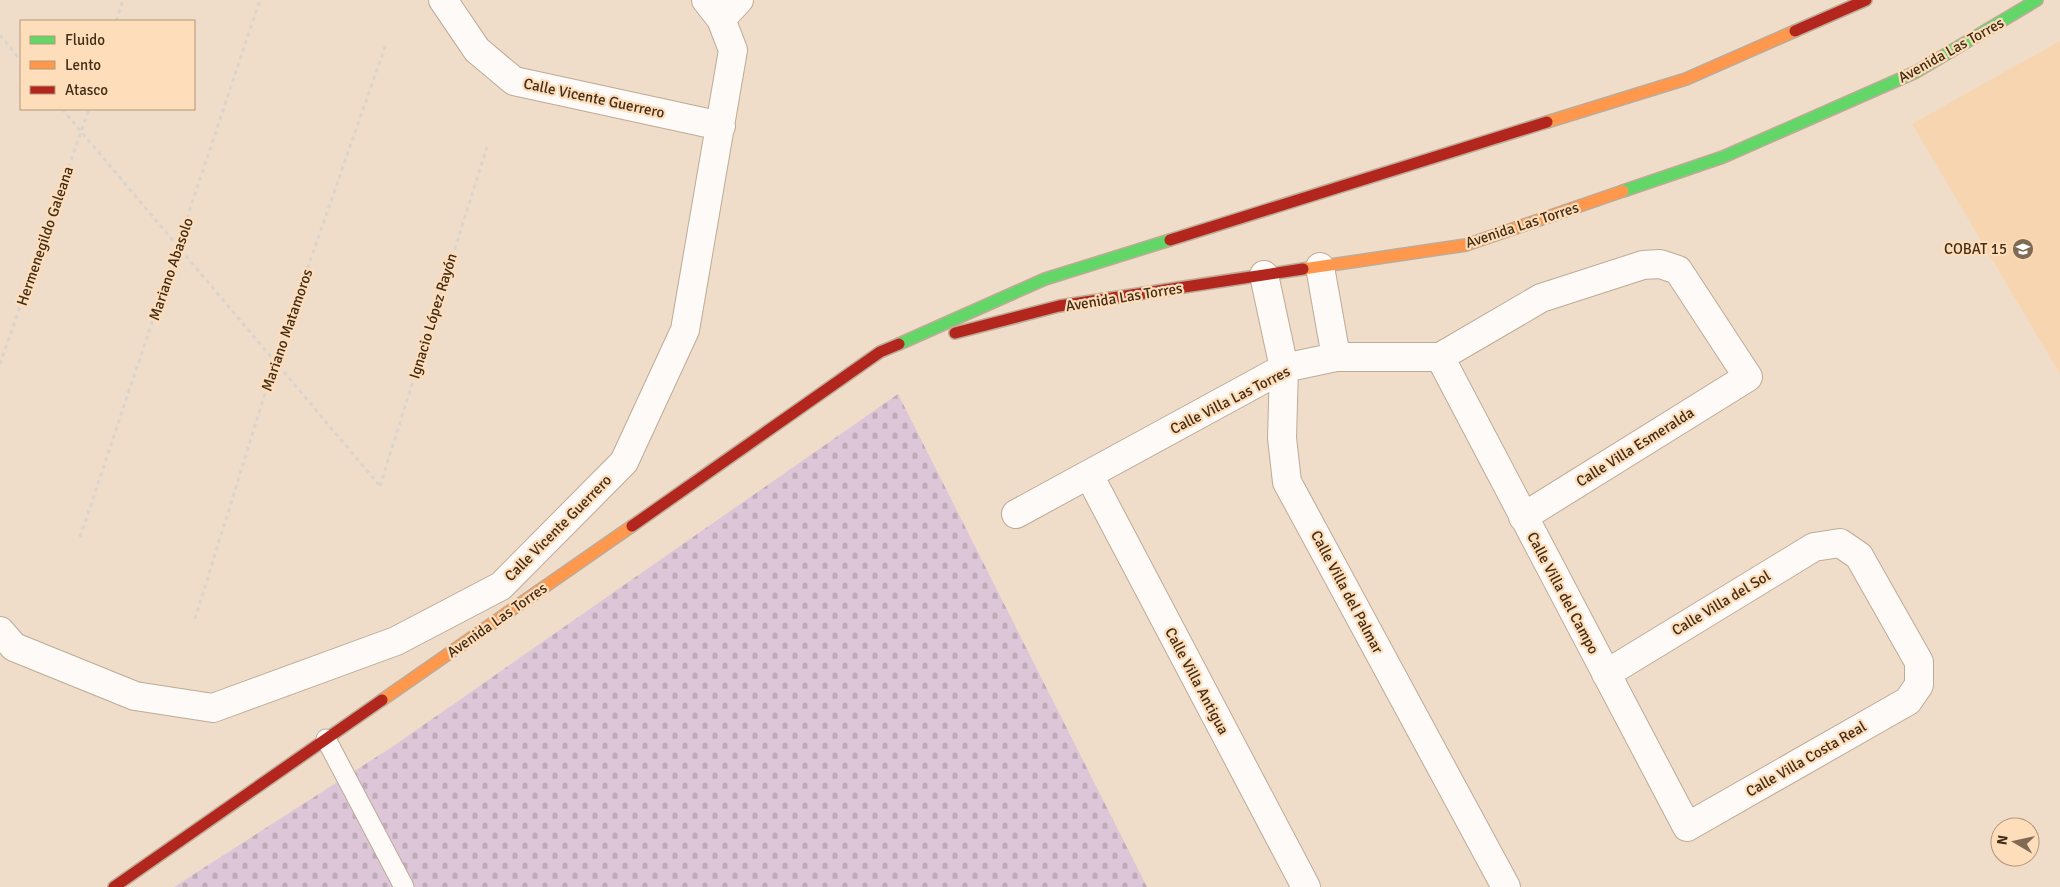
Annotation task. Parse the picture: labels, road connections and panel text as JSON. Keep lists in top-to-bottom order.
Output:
{
  "streets": {
    "main road": ["Avenida Las Torres"],
    "street": [
      "Calle Vicente Guerrero",
      "Calle Villa Las Torres",
      "Calle Villa Esmeralda",
      "Calle Villa del Palmar",
      "Calle Villa del Campo",
      "Calle Villa del Sol",
      "Calle Villa Antigua",
      "Calle Villa Costa Real"
    ],
    "path": [
      "Hermenegildo Galeana",
      "Mariano Abasolo",
      "Ignacio López Rayón",
      "Mariano Matamoros"
    ]
  },
  "crossings": [
    ["Avenida Las Torres", "Calle Villa del Palmar"],
    ["Ignacio López Rayón", "Mariano Matamoros"],
    ["Calle Villa Las Torres", "Calle Villa Esmeralda"],
    ["Calle Villa Las Torres", "Calle Villa del Palmar"],
    ["Calle Villa Las Torres", "Calle Villa del Campo"],
    ["Calle Villa Las Torres", "Calle Villa Antigua"],
    ["Calle Villa Esmeralda", "Calle Villa del Campo"],
    ["Calle Villa del Campo", "Calle Villa del Sol"],
    ["Calle Villa del Campo", "Calle Villa Costa Real"],
    ["Calle Villa del Sol", "Calle Villa Costa Real"]
  ],
  "places": {
    "school or university": ["COBAT 15"]
  },
  "legend": ["Fluido", "Lento", "Atasco"],
  "north": "left"
}
